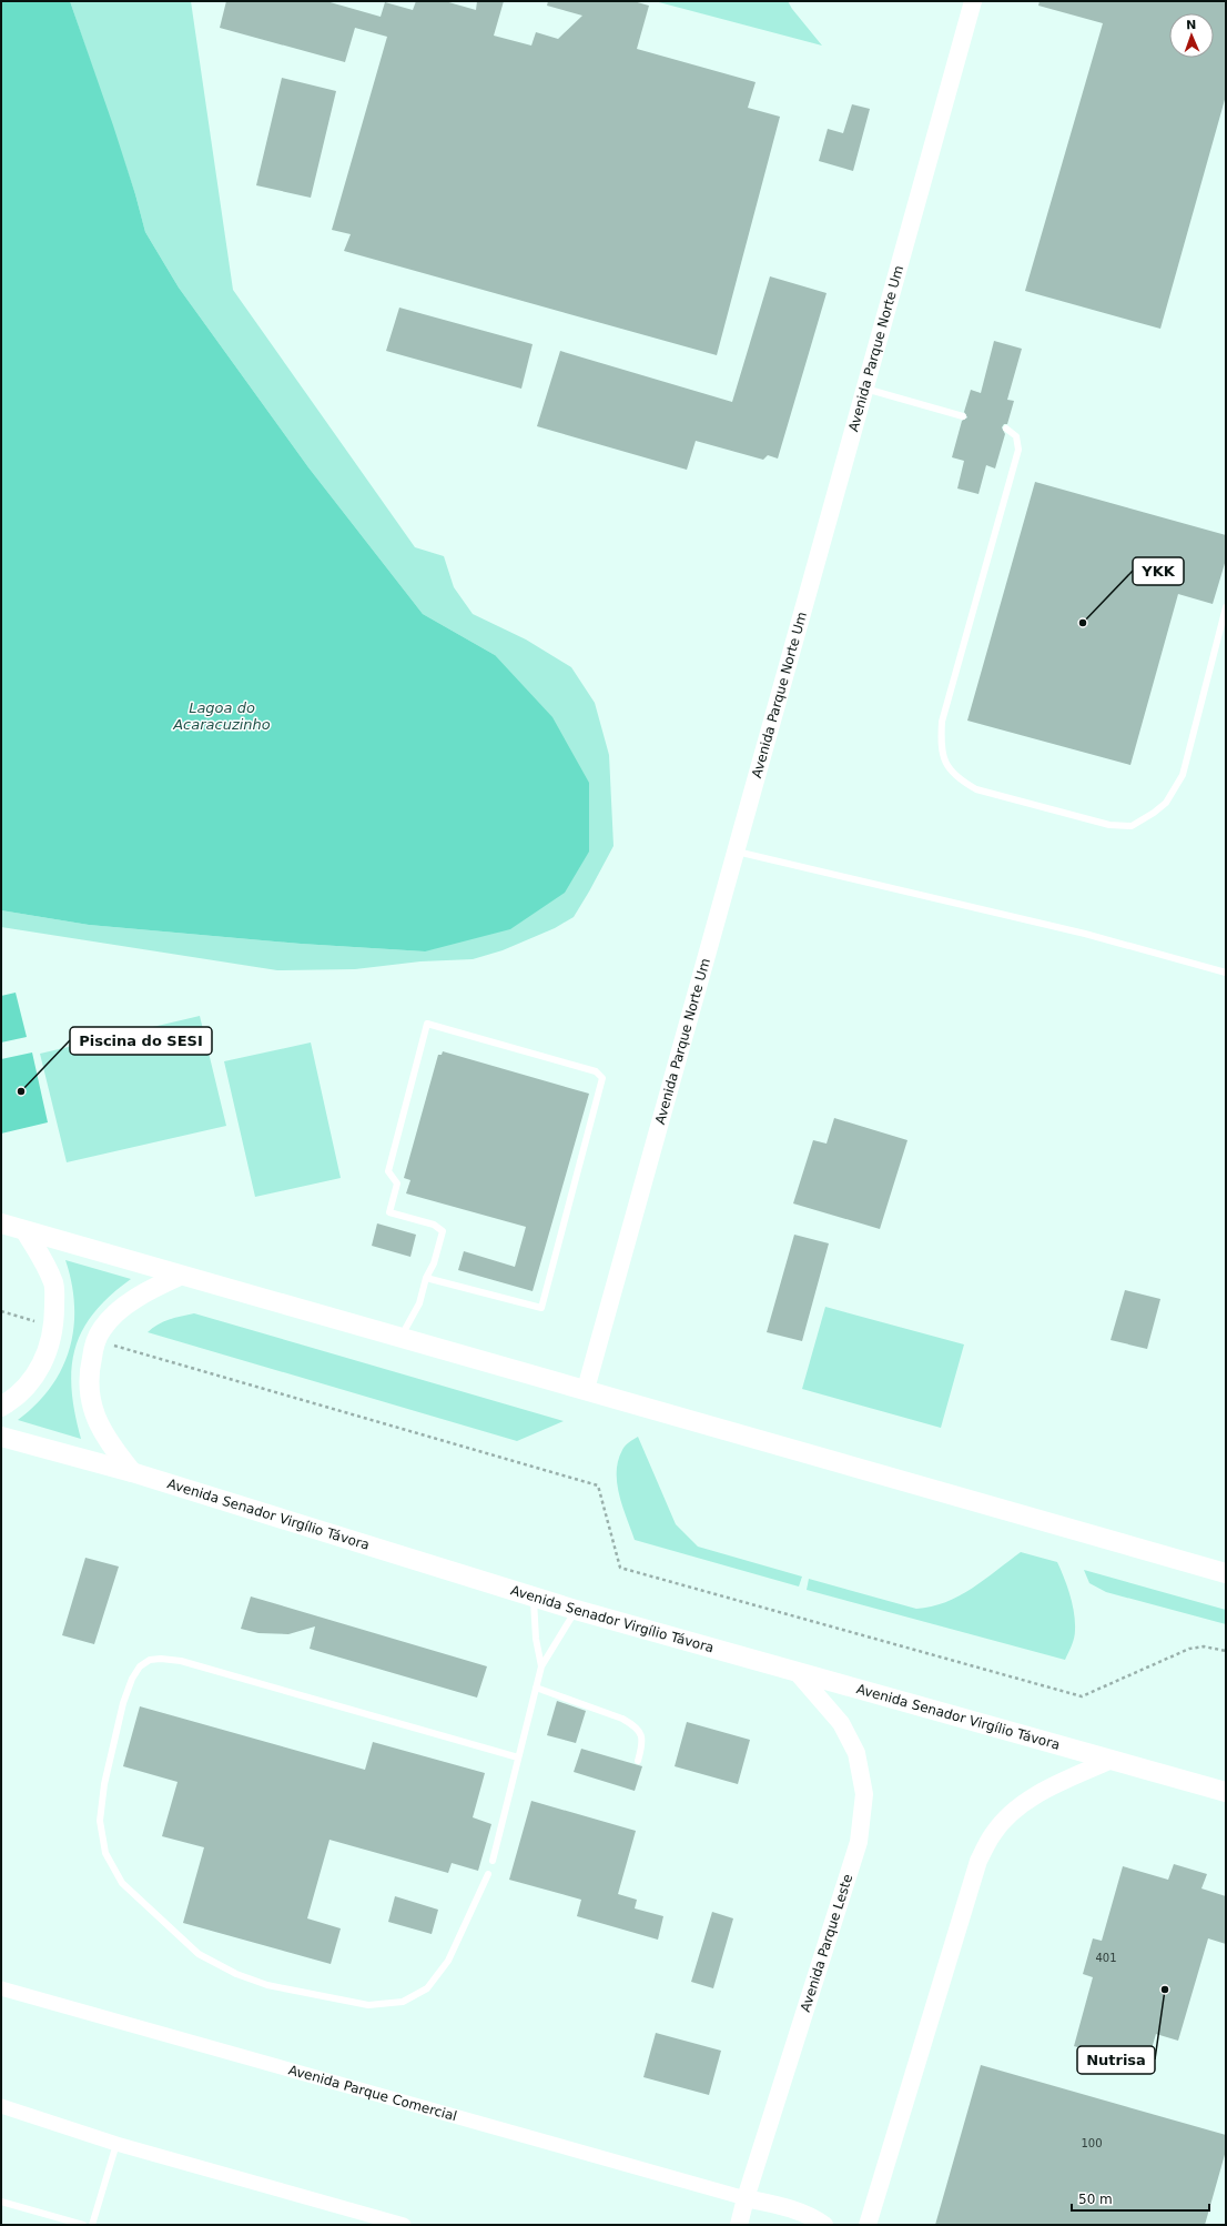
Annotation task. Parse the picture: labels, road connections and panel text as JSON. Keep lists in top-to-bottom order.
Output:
{
  "streets": {
    "main road": ["Avenida Senador Virgílio Távora"],
    "street": ["Avenida Parque Norte Um", "Avenida Parque Leste", "Avenida Parque Comercial"]
  },
  "crossings": [
    ["Avenida Senador Virgílio Távora", "Avenida Parque Leste"],
    ["Avenida Parque Leste", "Avenida Parque Comercial"]
  ],
  "water": ["Lagoa do Acaracuzinho"],
  "places": ["YKK", "Piscina do SESI", "Nutrisa"],
  "house_numbers": ["401", "100"],
  "scale_bar": "50 m",
  "north": "top"
}
